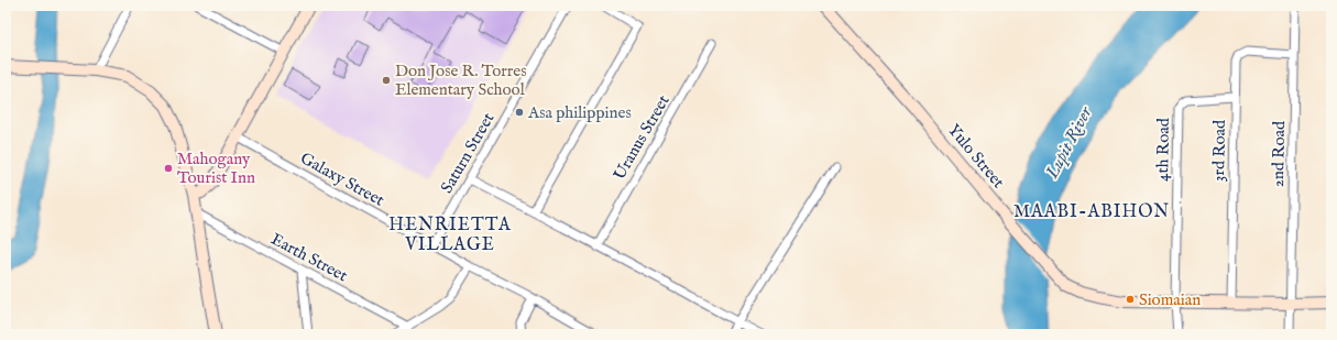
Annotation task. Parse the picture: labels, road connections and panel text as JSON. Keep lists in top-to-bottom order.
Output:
{
  "streets": {
    "street": [
      "Uranus Street",
      "4th Road",
      "3rd Road",
      "Saturn Street",
      "2nd Road",
      "Yulo Street",
      "Galaxy Street",
      "Earth Street"
    ]
  },
  "crossings": [
    ["4th Road", "3rd Road"],
    ["4th Road", "Yulo Street"],
    ["3rd Road", "2nd Road"],
    ["3rd Road", "Yulo Street"],
    ["Saturn Street", "Galaxy Street"],
    ["2nd Road", "Yulo Street"]
  ],
  "districts": ["MAABI-ABIHON", "HENRIETTA VILLAGE"],
  "water": ["Lupit River"],
  "places": [
    "Don Jose R. Torres Elementary School",
    "Asa philippines",
    "Mahogany Tourist Inn",
    "Siomaian"
  ]
}
